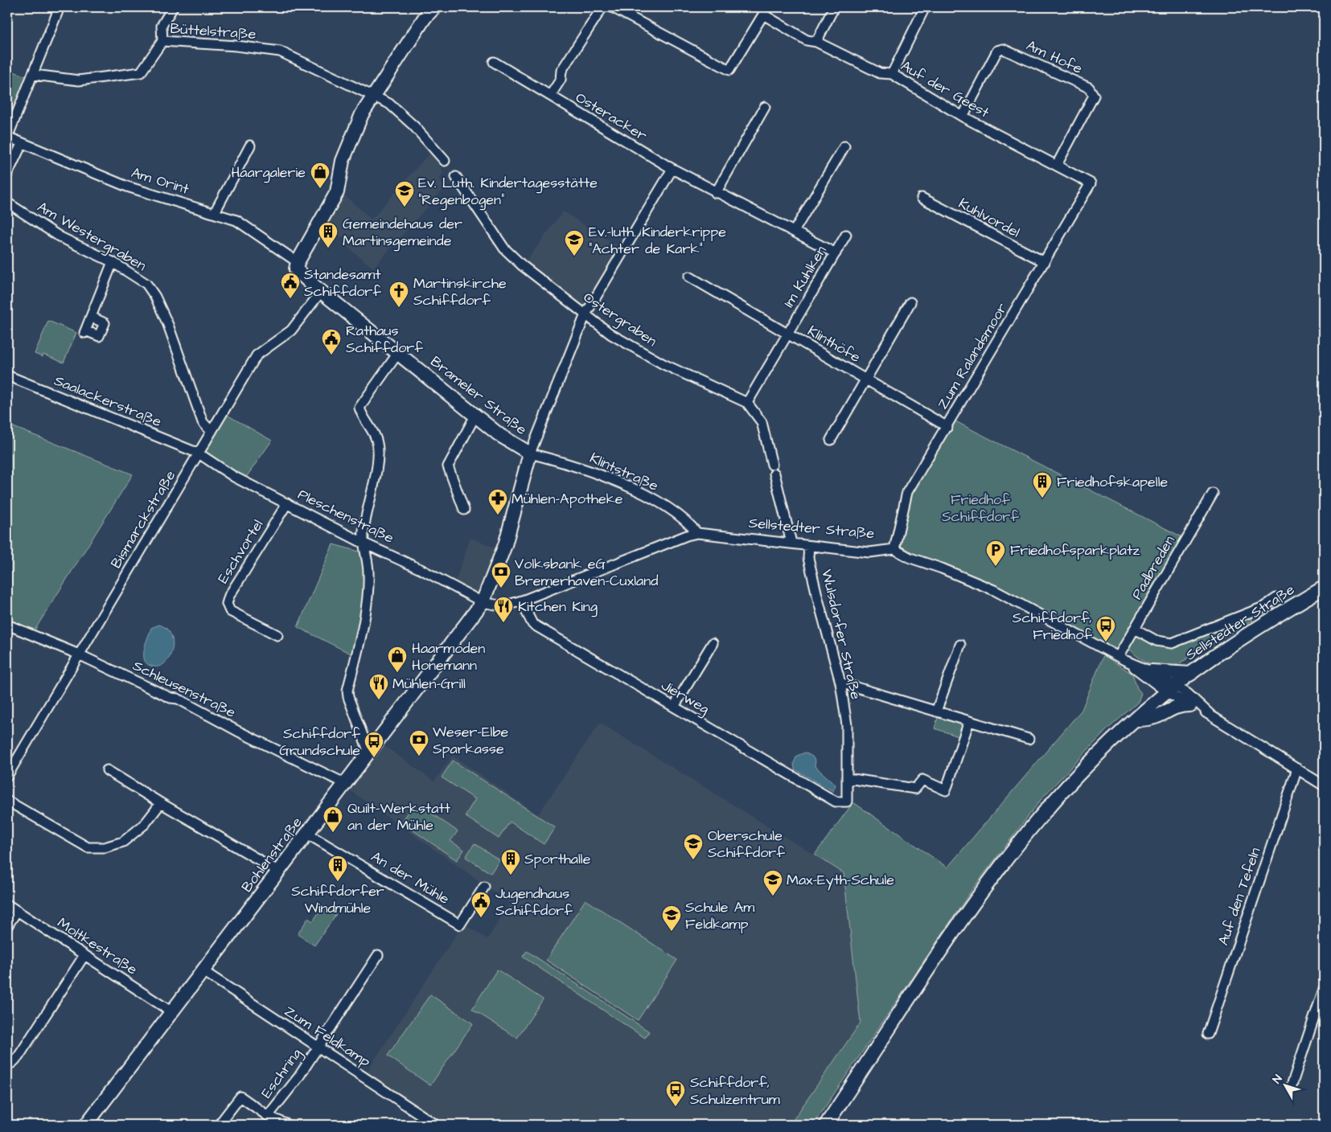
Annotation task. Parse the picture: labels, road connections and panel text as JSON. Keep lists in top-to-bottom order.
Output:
{
  "streets": {
    "street": [
      "Büttelstraße",
      "Am Hofe",
      "Auf der Geest",
      "Osteracker",
      "Am Orint",
      "Kuhlvordel",
      "Am Westergraben",
      "Im Kuhlken",
      "Ostergraben",
      "Klinthöfe",
      "Zum Ralandsmoor",
      "Brameler Straße",
      "Saalackerstraße",
      "Klintstraße",
      "Pleschenstraße",
      "Bismarckstraße",
      "Sellstedter Straße",
      "Eschvortel",
      "Padbreden",
      "Wulsdorfer Straße",
      "Schleusenstraße",
      "Jierweg",
      "Bohlenstraße",
      "An der Mühle",
      "Auf den Tefeln",
      "Moltkestraße",
      "Zum Feldkamp",
      "Eschring"
    ]
  },
  "crossings": [
    ["Am Hofe", "Auf der Geest"],
    ["Auf der Geest", "Zum Ralandsmoor"],
    ["Osteracker", "Im Kuhlken"],
    ["Am Orint", "Brameler Straße"],
    ["Kuhlvordel", "Zum Ralandsmoor"],
    ["Am Westergraben", "Bismarckstraße"],
    ["Im Kuhlken", "Ostergraben"],
    ["Im Kuhlken", "Klinthöfe"],
    ["Ostergraben", "Sellstedter Straße"],
    ["Klinthöfe", "Zum Ralandsmoor"],
    ["Zum Ralandsmoor", "Sellstedter Straße"],
    ["Brameler Straße", "Klintstraße"],
    ["Brameler Straße", "Pleschenstraße"],
    ["Brameler Straße", "Bismarckstraße"],
    ["Brameler Straße", "Sellstedter Straße"],
    ["Brameler Straße", "Bohlenstraße"],
    ["Saalackerstraße", "Pleschenstraße"],
    ["Saalackerstraße", "Bismarckstraße"],
    ["Klintstraße", "Sellstedter Straße"],
    ["Pleschenstraße", "Bismarckstraße"],
    ["Pleschenstraße", "Sellstedter Straße"],
    ["Pleschenstraße", "Eschvortel"],
    ["Pleschenstraße", "Bohlenstraße"],
    ["Bismarckstraße", "Schleusenstraße"],
    ["Sellstedter Straße", "Padbreden"],
    ["Sellstedter Straße", "Wulsdorfer Straße"],
    ["Sellstedter Straße", "Jierweg"],
    ["Sellstedter Straße", "Bohlenstraße"],
    ["Wulsdorfer Straße", "Jierweg"],
    ["Schleusenstraße", "Bohlenstraße"],
    ["Bohlenstraße", "An der Mühle"],
    ["Bohlenstraße", "Moltkestraße"],
    ["Bohlenstraße", "Zum Feldkamp"],
    ["Zum Feldkamp", "Eschring"]
  ],
  "parks": ["Friedhof Schiffdorf"],
  "places": {
    "shop": ["Haargalerie", "Haarmoden Honemann", "Quilt-Werkstatt an der Mühle"],
    "school or university": [
      "Ev. Luth. Kindertagesstätte \"Regenbogen\"",
      "Ev.-luth. Kinderkrippe \"Achter de Kark\"",
      "Oberschule Schiffdorf",
      "Max-Eyth-Schule",
      "Schule Am Feldkamp"
    ],
    "building": [
      "Gemeindehaus der Martinsgemeinde",
      "Friedhofskapelle",
      "Sporthalle",
      "Schiffdorfer Windmühle"
    ],
    "public building": ["Standesamt Schiffdorf", "Rathaus Schiffdorf", "Jugendhaus Schiffdorf"],
    "church": ["Martinskirche Schiffdorf"],
    "pharmacy": ["Mühlen-Apotheke"],
    "parking": ["Friedhofsparkplatz"],
    "bank": ["Volksbank eG Bremerhaven-Cuxland", "Weser-Elbe Sparkasse"],
    "restaurant": ["Kitchen King", "Mühlen-Grill"],
    "bus stop": ["Schiffdorf, Friedhof", "Schiffdorf Grundschule", "Schiffdorf, Schulzentrum"]
  },
  "north": "top left"
}
